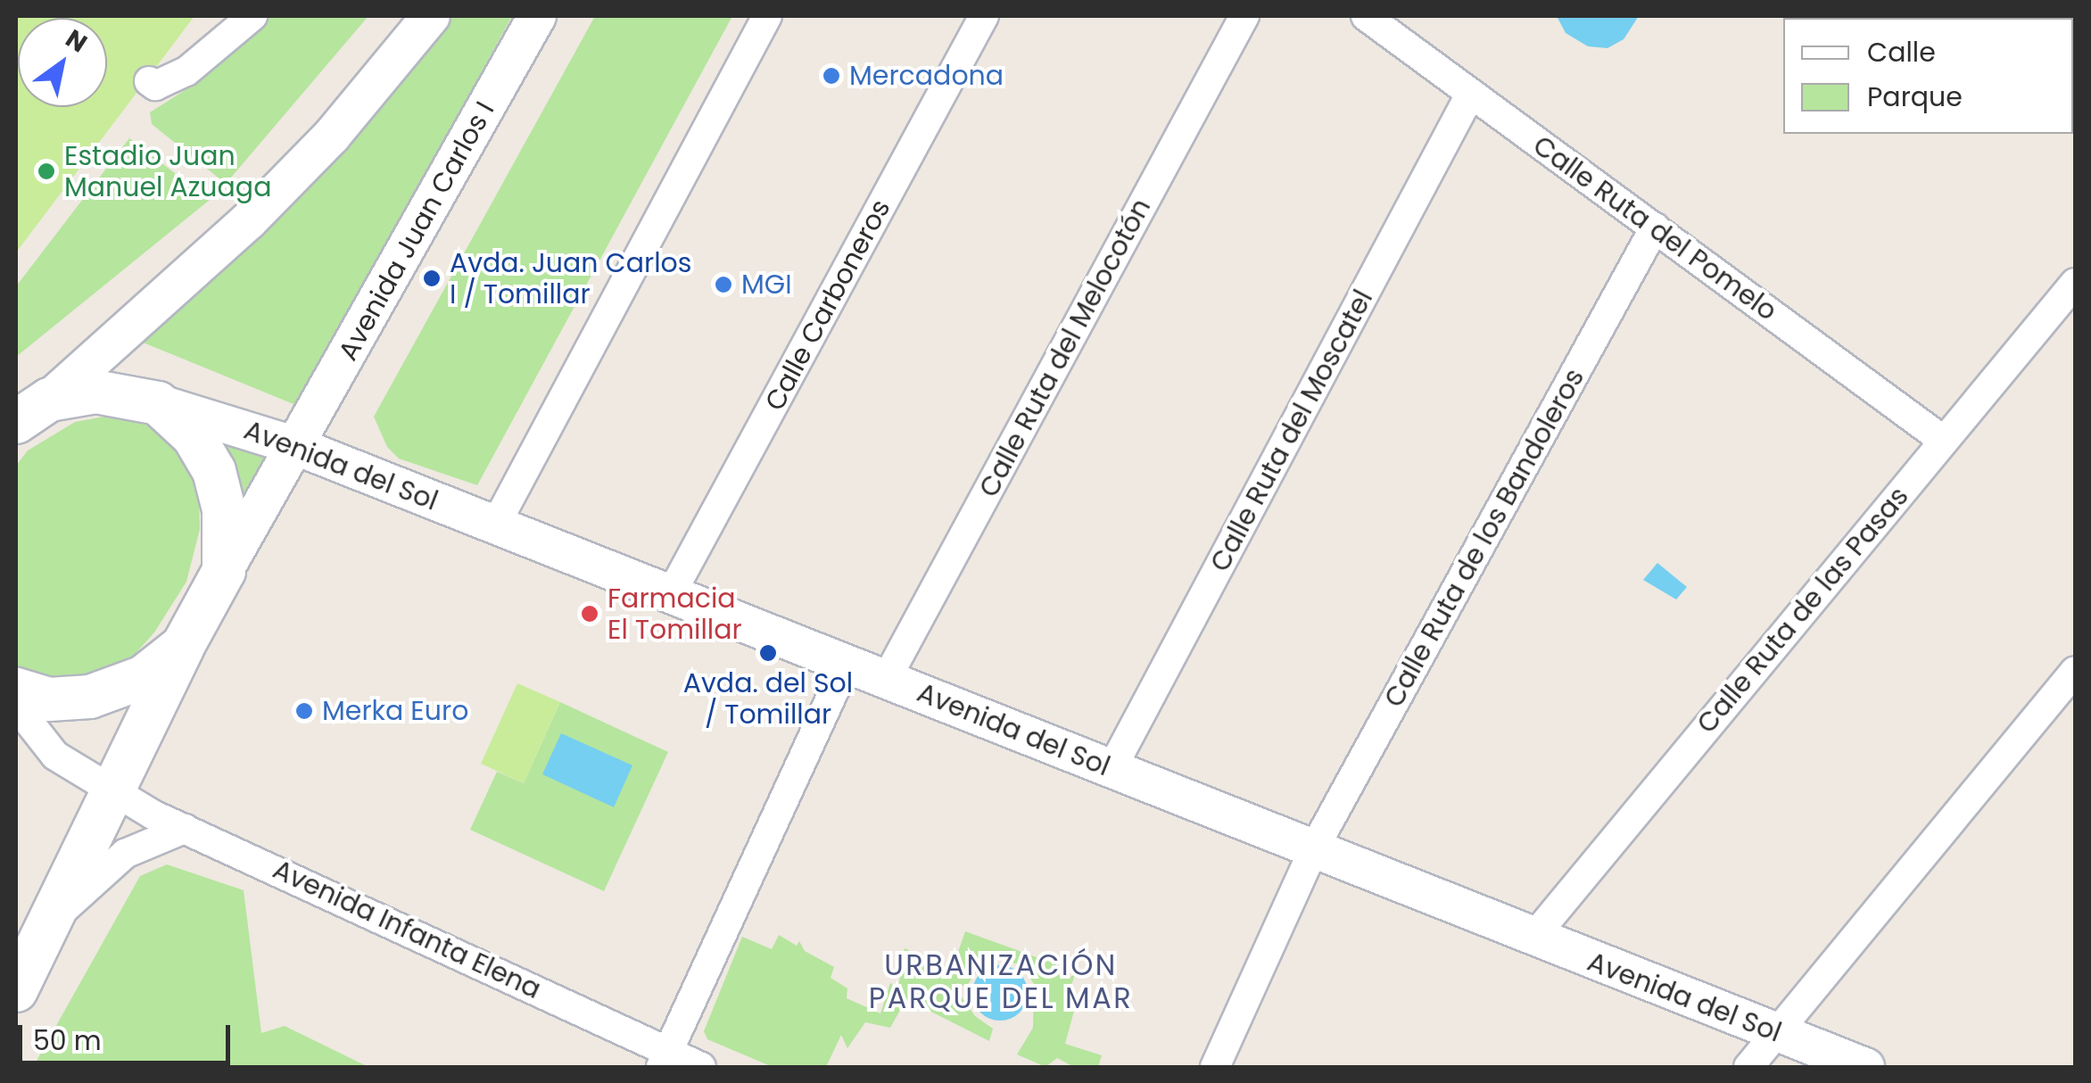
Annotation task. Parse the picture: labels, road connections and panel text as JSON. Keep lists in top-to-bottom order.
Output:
{
  "streets": {
    "street": [
      "Calle Ruta del Pomelo",
      "Avenida Juan Carlos I",
      "Calle Carboneros",
      "Calle Ruta del Melocotón",
      "Calle Ruta del Moscatel",
      "Avenida del Sol",
      "Calle Ruta de los Bandoleros",
      "Calle Ruta de las Pasas",
      "Avenida Infanta Elena"
    ]
  },
  "crossings": [
    ["Calle Ruta del Pomelo", "Calle Ruta del Moscatel"],
    ["Calle Ruta del Pomelo", "Calle Ruta de los Bandoleros"],
    ["Calle Ruta del Pomelo", "Calle Ruta de las Pasas"],
    ["Avenida Juan Carlos I", "Avenida del Sol"],
    ["Calle Carboneros", "Avenida del Sol"],
    ["Calle Ruta del Melocotón", "Avenida del Sol"],
    ["Calle Ruta del Moscatel", "Avenida del Sol"],
    ["Avenida del Sol", "Calle Ruta de los Bandoleros"],
    ["Avenida del Sol", "Calle Ruta de las Pasas"]
  ],
  "districts": ["URBANIZACIÓN PARQUE DEL MAR"],
  "places": [
    "Mercadona",
    "Estadio Juan Manuel Azuaga",
    "Avda. Juan Carlos I / Tomillar",
    "MGI",
    "Farmacia El Tomillar",
    "Avda. del Sol / Tomillar",
    "Merka Euro"
  ],
  "legend": ["Calle", "Parque"],
  "scale_bar": "50 m",
  "north": "top right"
}
